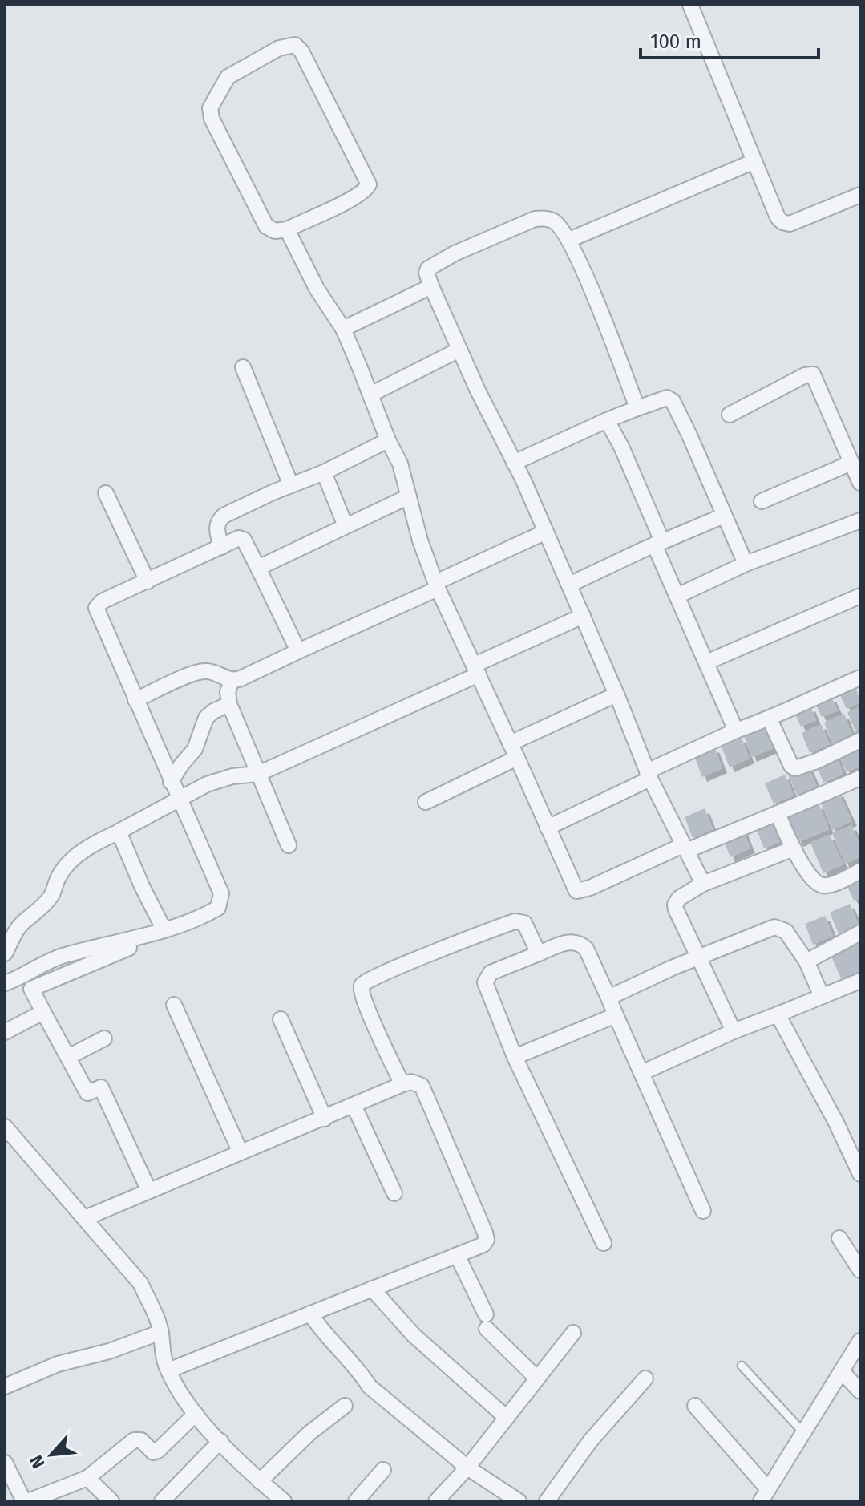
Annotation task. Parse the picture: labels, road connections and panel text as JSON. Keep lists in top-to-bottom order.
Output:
{
  "scale_bar": "100 m",
  "north": "bottom left"
}
